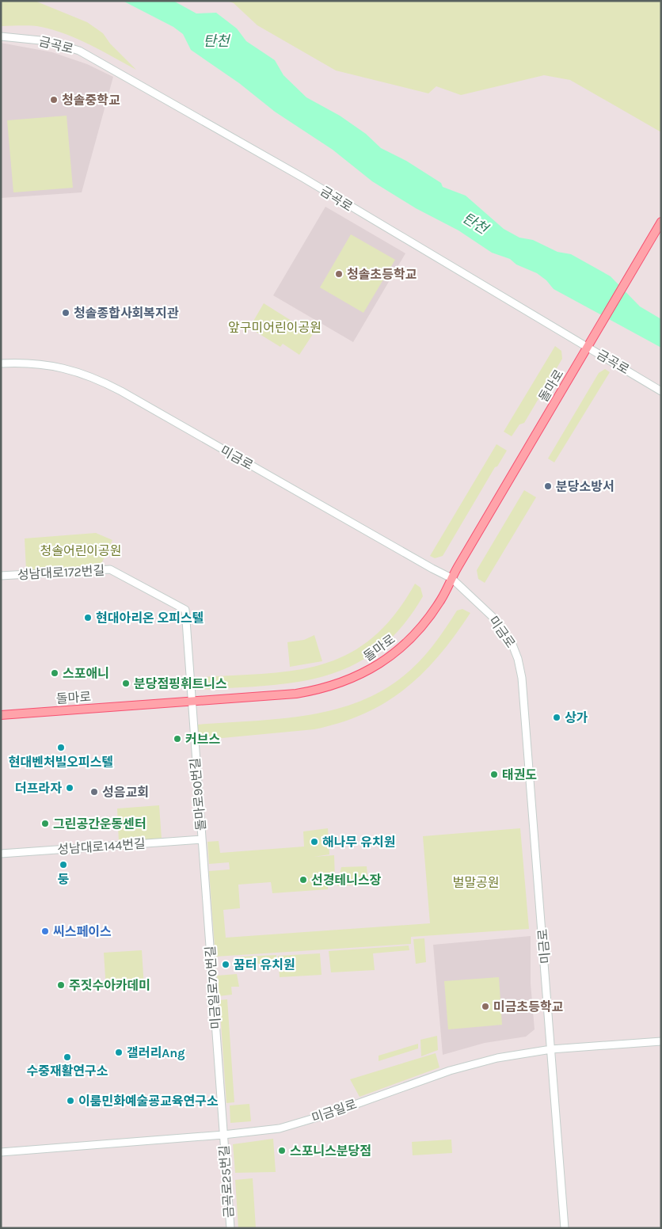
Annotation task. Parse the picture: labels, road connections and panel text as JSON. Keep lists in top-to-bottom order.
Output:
{
  "streets": {
    "main road": [
      "금곡로",
      "돌마로",
      "미금로",
      "성남대로172번길",
      "돌마로90번길",
      "성남대로144번길",
      "미금일로70번길",
      "미금일로",
      "금곡로25번길"
    ]
  },
  "crossings": [
    ["금곡로", "돌마로"],
    ["돌마로", "미금로"],
    ["돌마로", "성남대로172번길"],
    ["돌마로", "돌마로90번길"],
    ["미금로", "미금일로"],
    ["성남대로172번길", "돌마로90번길"],
    ["돌마로90번길", "성남대로144번길"],
    ["돌마로90번길", "미금일로70번길"],
    ["성남대로144번길", "미금일로70번길"],
    ["미금일로70번길", "미금일로"],
    ["미금일로70번길", "금곡로25번길"],
    ["미금일로", "금곡로25번길"]
  ],
  "water": ["탄천"],
  "parks": ["앞구미어린이공원", "청솔어린이공원", "벌말공원"],
  "places": [
    "청솔중학교",
    "청솔초등학교",
    "청솔종합사회복지관",
    "분당소방서",
    "현대아리온 오피스텔",
    "스포애니",
    "분당점핑휘트니스",
    "상가",
    "커브스",
    "현대벤처빌오피스텔",
    "태권도",
    "더프라자",
    "성음교회",
    "그린공간운동센터",
    "해나무 유치원",
    "둥",
    "선경테니스장",
    "씨스페이스",
    "꿈터 유치원",
    "주짓수아카데미",
    "미금초등학교",
    "갤러리Ang",
    "수중재활연구소",
    "이룸민화예술굥교육연구소",
    "스포니스분당점"
  ]
}
